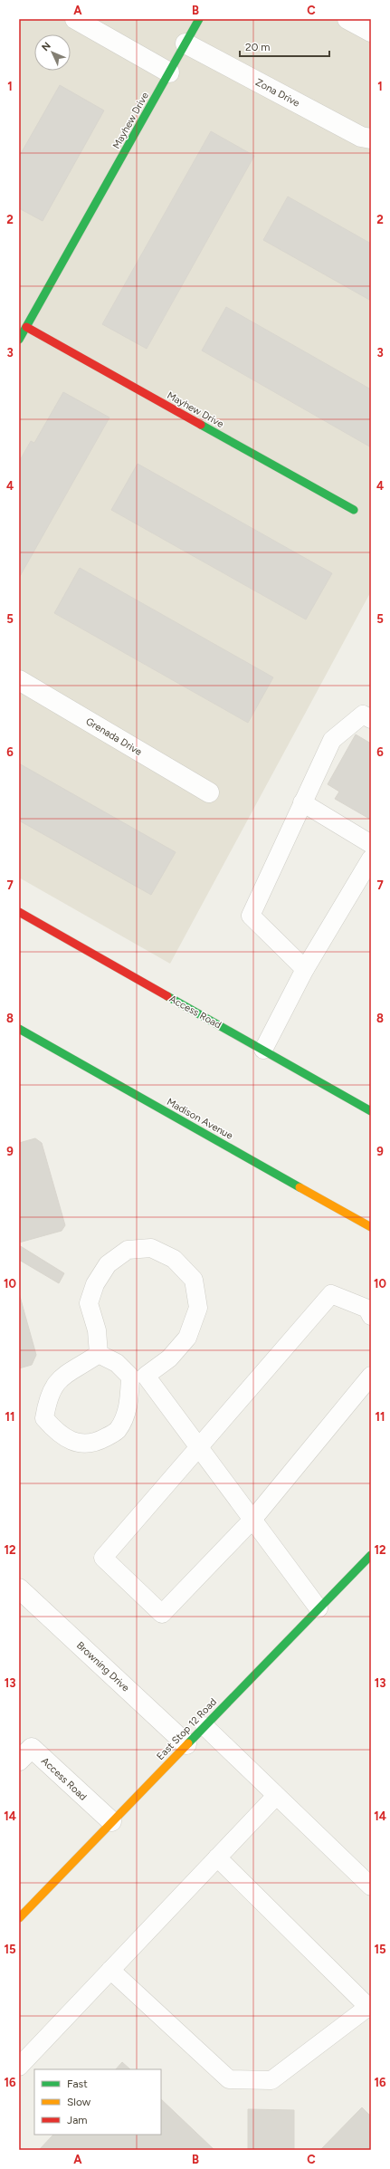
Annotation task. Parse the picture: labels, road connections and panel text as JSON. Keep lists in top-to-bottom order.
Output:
{
  "streets": {
    "street": [
      "Zona Drive",
      "Mayhew Drive",
      "Grenada Drive",
      "Access Road",
      "Madison Avenue",
      "Browning Drive",
      "East Stop 12 Road"
    ]
  },
  "crossings": [
    ["Zona Drive", "Mayhew Drive"],
    ["Access Road", "East Stop 12 Road"],
    ["Browning Drive", "East Stop 12 Road"]
  ],
  "legend": ["Fast", "Slow", "Jam"],
  "scale_bar": "20 m",
  "north": "top left",
  "grid": {
    "columns": ["A", "B", "C"],
    "rows": [
      "1",
      "2",
      "3",
      "4",
      "5",
      "6",
      "7",
      "8",
      "9",
      "10",
      "11",
      "12",
      "13",
      "14",
      "15",
      "16"
    ]
  }
}
